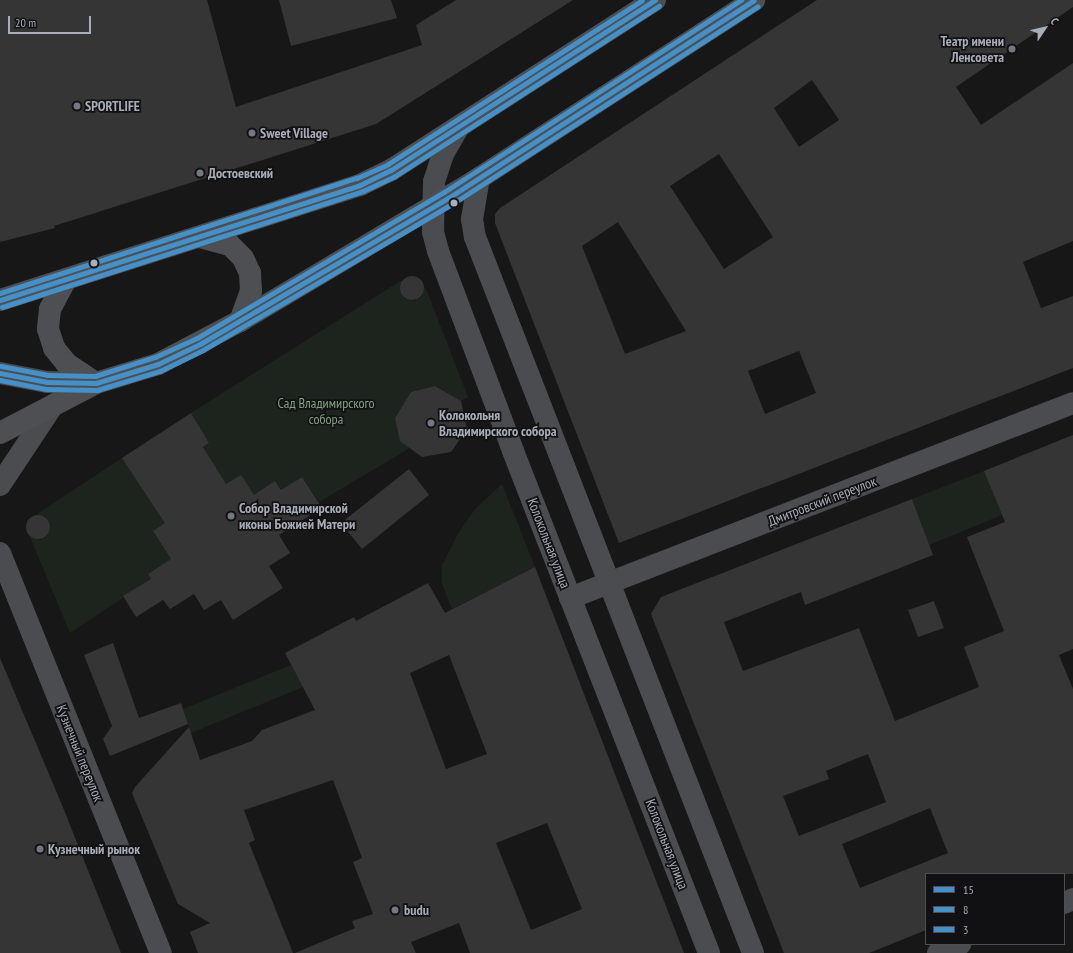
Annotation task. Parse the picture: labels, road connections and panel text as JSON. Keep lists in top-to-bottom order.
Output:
{
  "streets": {
    "street": ["Дмитровский переулок", "Колокольная улица", "Кузнечный переулок"]
  },
  "crossings": [
    ["Дмитровский переулок", "Колокольная улица"]
  ],
  "parks": ["Сад Владимирского собора"],
  "places": [
    "Театр имени Ленсовета",
    "SPORTLIFE",
    "Sweet Village",
    "Достоевский",
    "Колокольня Владимирского собора",
    "Собор Владимирской иконы Божией Матери",
    "Кузнечный рынок",
    "budu"
  ],
  "lines": ["transit line 15", "transit line 3", "transit line 8"],
  "legend": ["15", "8", "3"],
  "scale_bar": "20 m",
  "north": "top right"
}
